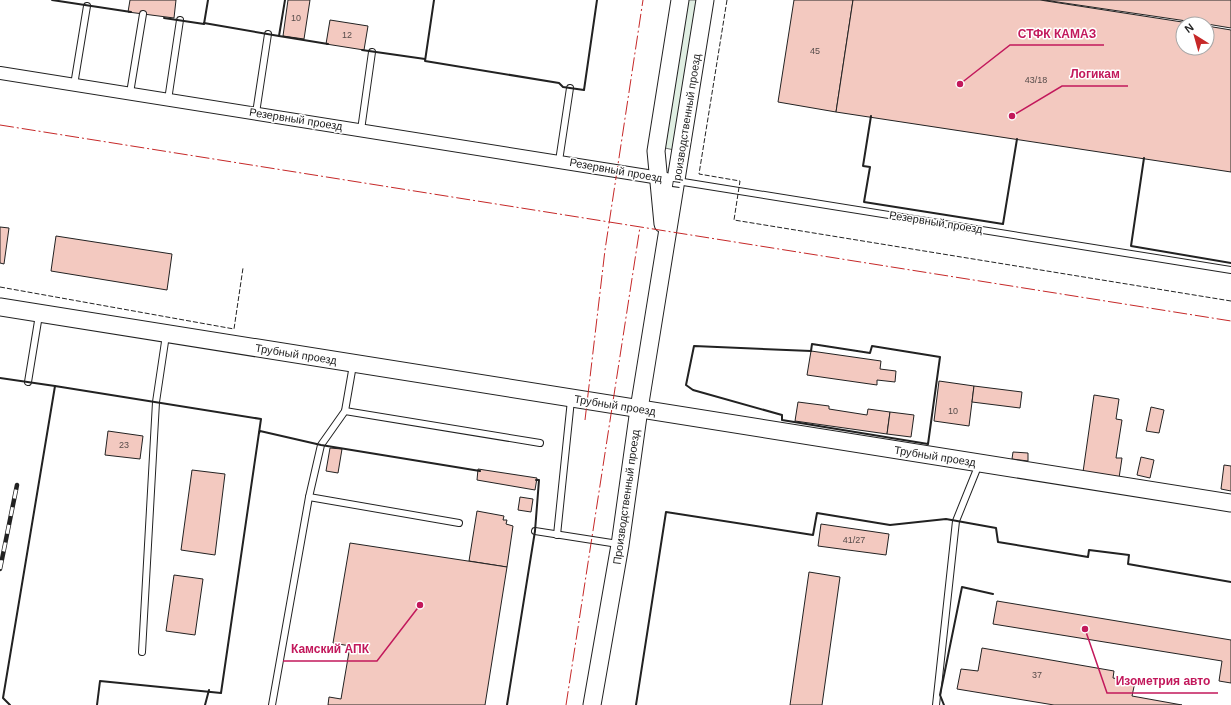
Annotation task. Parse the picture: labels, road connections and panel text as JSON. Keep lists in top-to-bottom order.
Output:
{
  "streets": {
    "street": ["Резервный проезд", "Производственный проезд", "Трубный проезд"]
  },
  "crossings": [
    ["Резервный проезд", "Производственный проезд"],
    ["Производственный проезд", "Трубный проезд"]
  ],
  "places": [
    "СТФК КАМАЗ",
    "Логикам",
    "Камский АПК",
    "Изометрия авто"
  ],
  "house_numbers": [
    "10",
    "12",
    "45",
    "43/18",
    "10",
    "23",
    "41/27",
    "37"
  ],
  "north": "top left"
}
